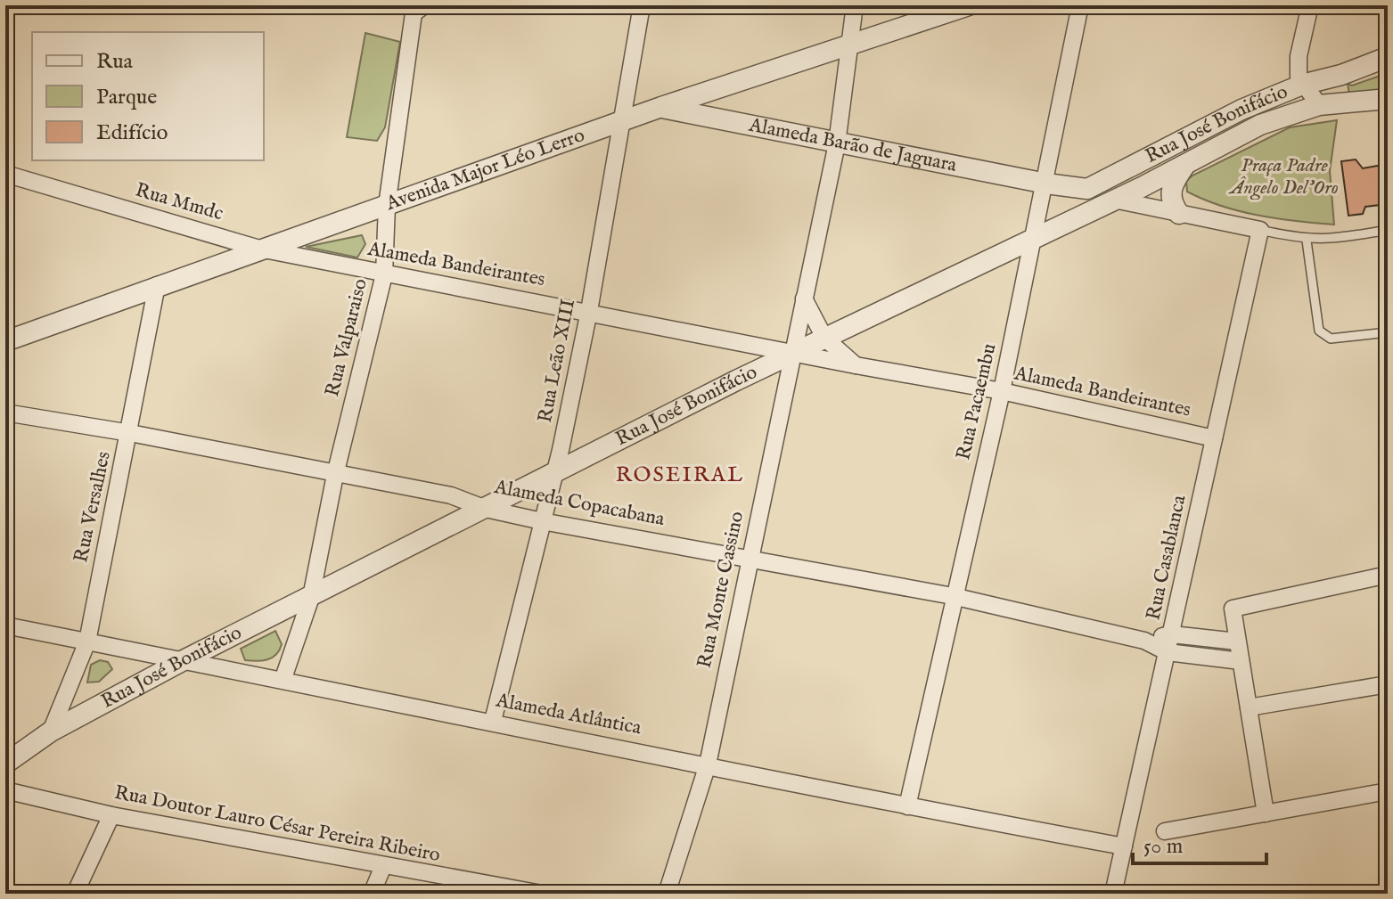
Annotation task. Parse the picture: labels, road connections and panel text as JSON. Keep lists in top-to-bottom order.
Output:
{
  "streets": {
    "street": [
      "Rua José Bonifácio",
      "Alameda Barão de Jaguara",
      "Avenida Major Léo Lerro",
      "Rua Mmdc",
      "Alameda Bandeirantes",
      "Rua Valparaiso",
      "Rua Leão XIII",
      "Rua Pacaembu",
      "Alameda Copacabana",
      "Rua Versalhes",
      "Rua Casablanca",
      "Rua Monte Cassino",
      "Alameda Atlântica",
      "Rua Doutor Lauro César Pereira Ribeiro"
    ]
  },
  "crossings": [
    ["Rua José Bonifácio", "Alameda Barão de Jaguara"],
    ["Rua José Bonifácio", "Alameda Bandeirantes"],
    ["Rua José Bonifácio", "Rua Valparaiso"],
    ["Rua José Bonifácio", "Rua Leão XIII"],
    ["Rua José Bonifácio", "Rua Pacaembu"],
    ["Rua José Bonifácio", "Alameda Copacabana"],
    ["Rua José Bonifácio", "Rua Versalhes"],
    ["Rua José Bonifácio", "Rua Monte Cassino"],
    ["Rua José Bonifácio", "Alameda Atlântica"],
    ["Alameda Barão de Jaguara", "Avenida Major Léo Lerro"],
    ["Alameda Barão de Jaguara", "Rua Pacaembu"],
    ["Alameda Barão de Jaguara", "Rua Monte Cassino"],
    ["Avenida Major Léo Lerro", "Rua Mmdc"],
    ["Avenida Major Léo Lerro", "Alameda Bandeirantes"],
    ["Avenida Major Léo Lerro", "Rua Valparaiso"],
    ["Avenida Major Léo Lerro", "Rua Leão XIII"],
    ["Avenida Major Léo Lerro", "Rua Versalhes"],
    ["Avenida Major Léo Lerro", "Rua Monte Cassino"],
    ["Rua Mmdc", "Alameda Bandeirantes"],
    ["Alameda Bandeirantes", "Rua Valparaiso"],
    ["Alameda Bandeirantes", "Rua Leão XIII"],
    ["Alameda Bandeirantes", "Rua Pacaembu"],
    ["Alameda Bandeirantes", "Rua Casablanca"],
    ["Alameda Bandeirantes", "Rua Monte Cassino"],
    ["Rua Valparaiso", "Alameda Copacabana"],
    ["Rua Valparaiso", "Alameda Atlântica"],
    ["Rua Leão XIII", "Alameda Copacabana"],
    ["Rua Leão XIII", "Alameda Atlântica"],
    ["Rua Pacaembu", "Alameda Copacabana"],
    ["Rua Pacaembu", "Alameda Atlântica"],
    ["Alameda Copacabana", "Rua Versalhes"],
    ["Alameda Copacabana", "Rua Casablanca"],
    ["Alameda Copacabana", "Rua Monte Cassino"],
    ["Rua Versalhes", "Alameda Atlântica"],
    ["Rua Casablanca", "Alameda Atlântica"],
    ["Rua Monte Cassino", "Alameda Atlântica"]
  ],
  "districts": ["ROSEIRAL"],
  "parks": ["Praça Padre Ângelo Del'Oro"],
  "legend": ["Rua", "Parque", "Edifício"],
  "scale_bar": "50 m"
}
